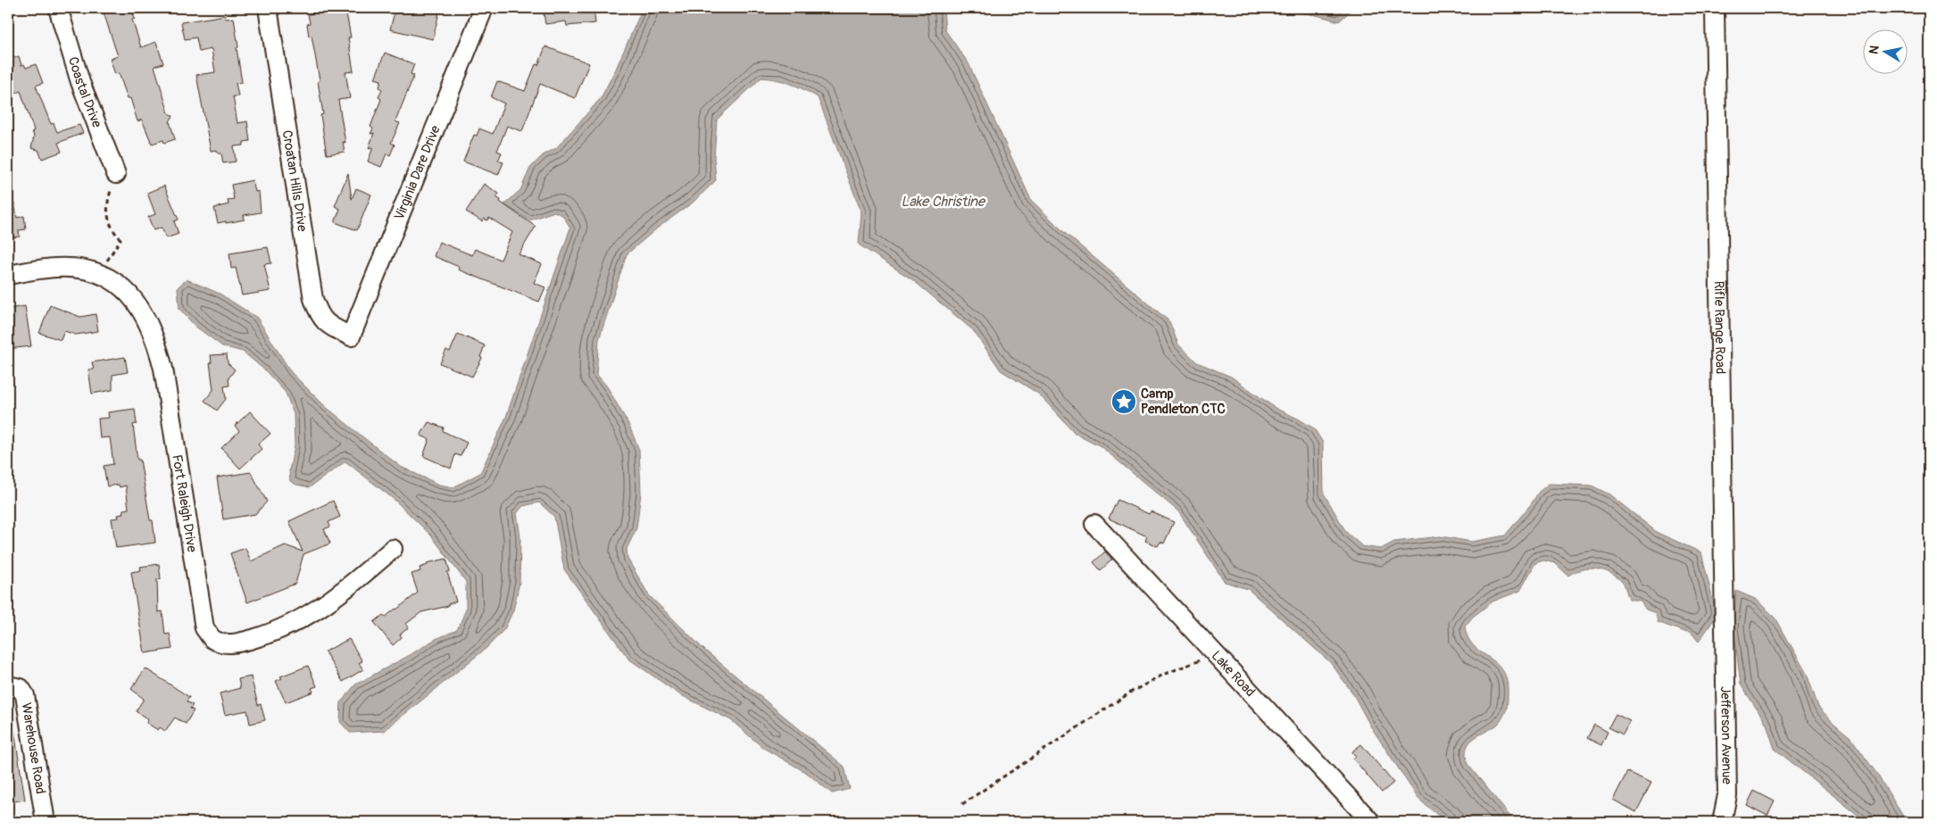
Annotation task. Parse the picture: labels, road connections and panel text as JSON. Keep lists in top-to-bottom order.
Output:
{
  "streets": {
    "street": [
      "Coastal Drive",
      "Virginia Dare Drive",
      "Croatan Hills Drive",
      "Rifle Range Road",
      "Fort Raleigh Drive",
      "Lake Road",
      "Jefferson Avenue",
      "Warehouse Road"
    ]
  },
  "crossings": [
    ["Virginia Dare Drive", "Croatan Hills Drive"],
    ["Rifle Range Road", "Jefferson Avenue"]
  ],
  "water": ["Lake Christine"],
  "places": {
    "place": ["Camp Pendleton CTC"]
  },
  "north": "left"
}
